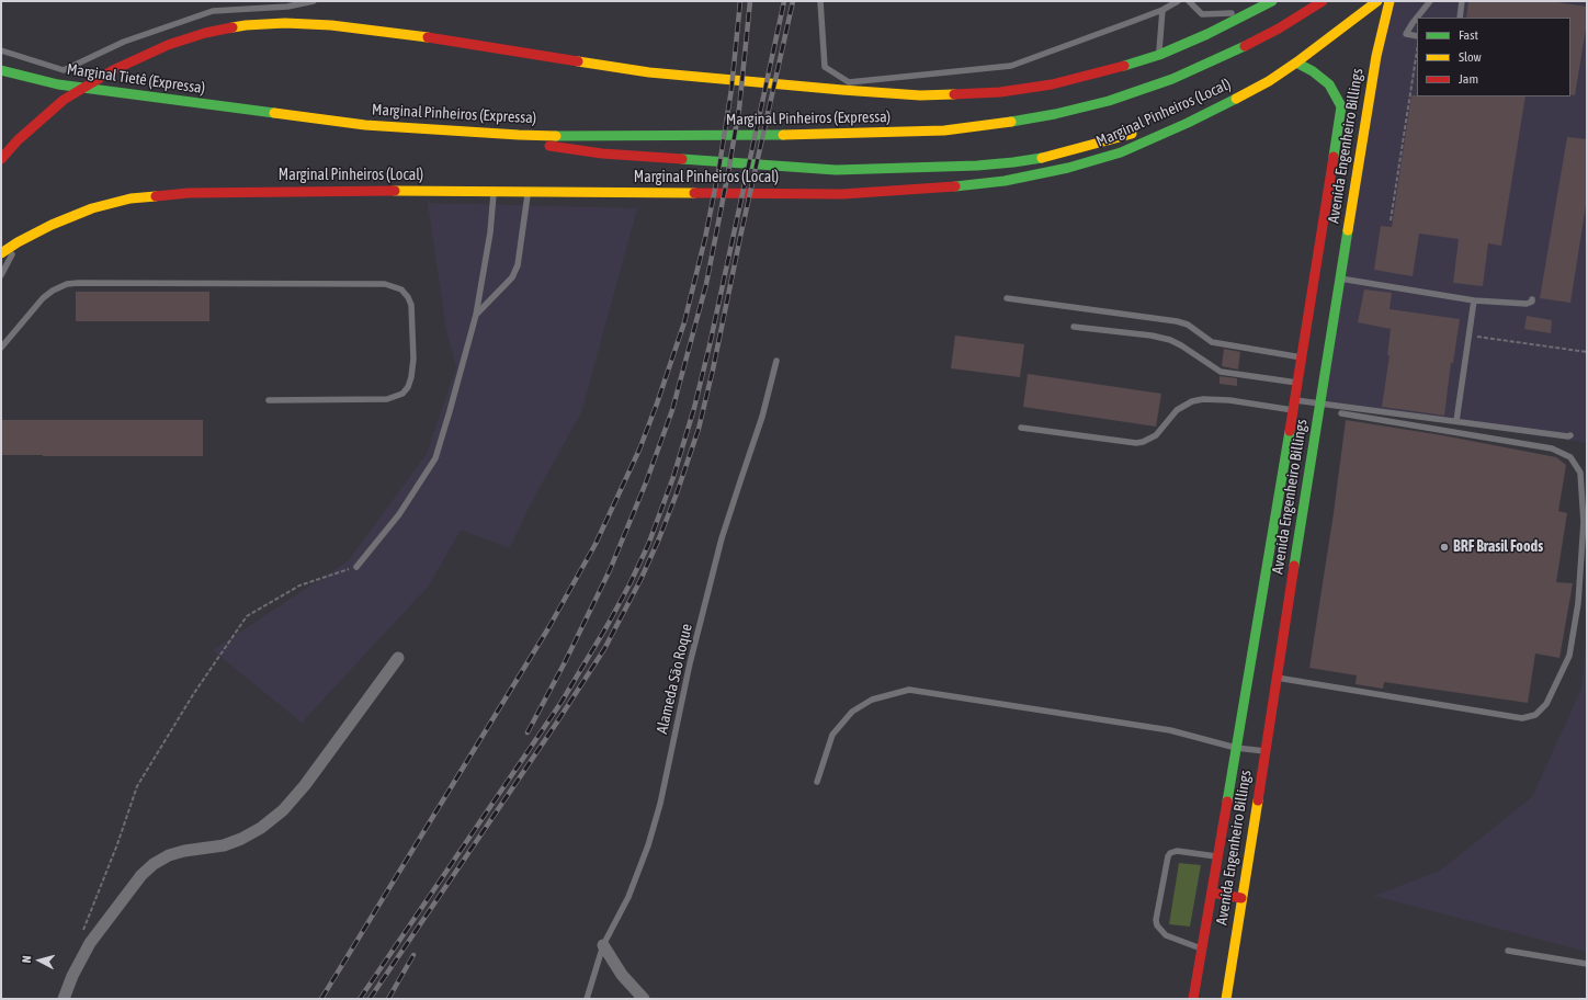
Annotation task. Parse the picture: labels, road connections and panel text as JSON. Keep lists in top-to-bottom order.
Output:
{
  "streets": {
    "main road": [
      "Marginal Tietê (Expressa)",
      "Marginal Pinheiros (Local)",
      "Marginal Pinheiros (Expressa)",
      "Avenida Engenheiro Billings"
    ],
    "lane": ["Alameda São Roque"]
  },
  "crossings": [
    ["Marginal Tietê (Expressa)", "Marginal Pinheiros (Expressa)"],
    ["Marginal Pinheiros (Local)", "Avenida Engenheiro Billings"]
  ],
  "places": ["BRF Brasil Foods"],
  "legend": ["Fast", "Slow", "Jam"],
  "north": "left"
}
